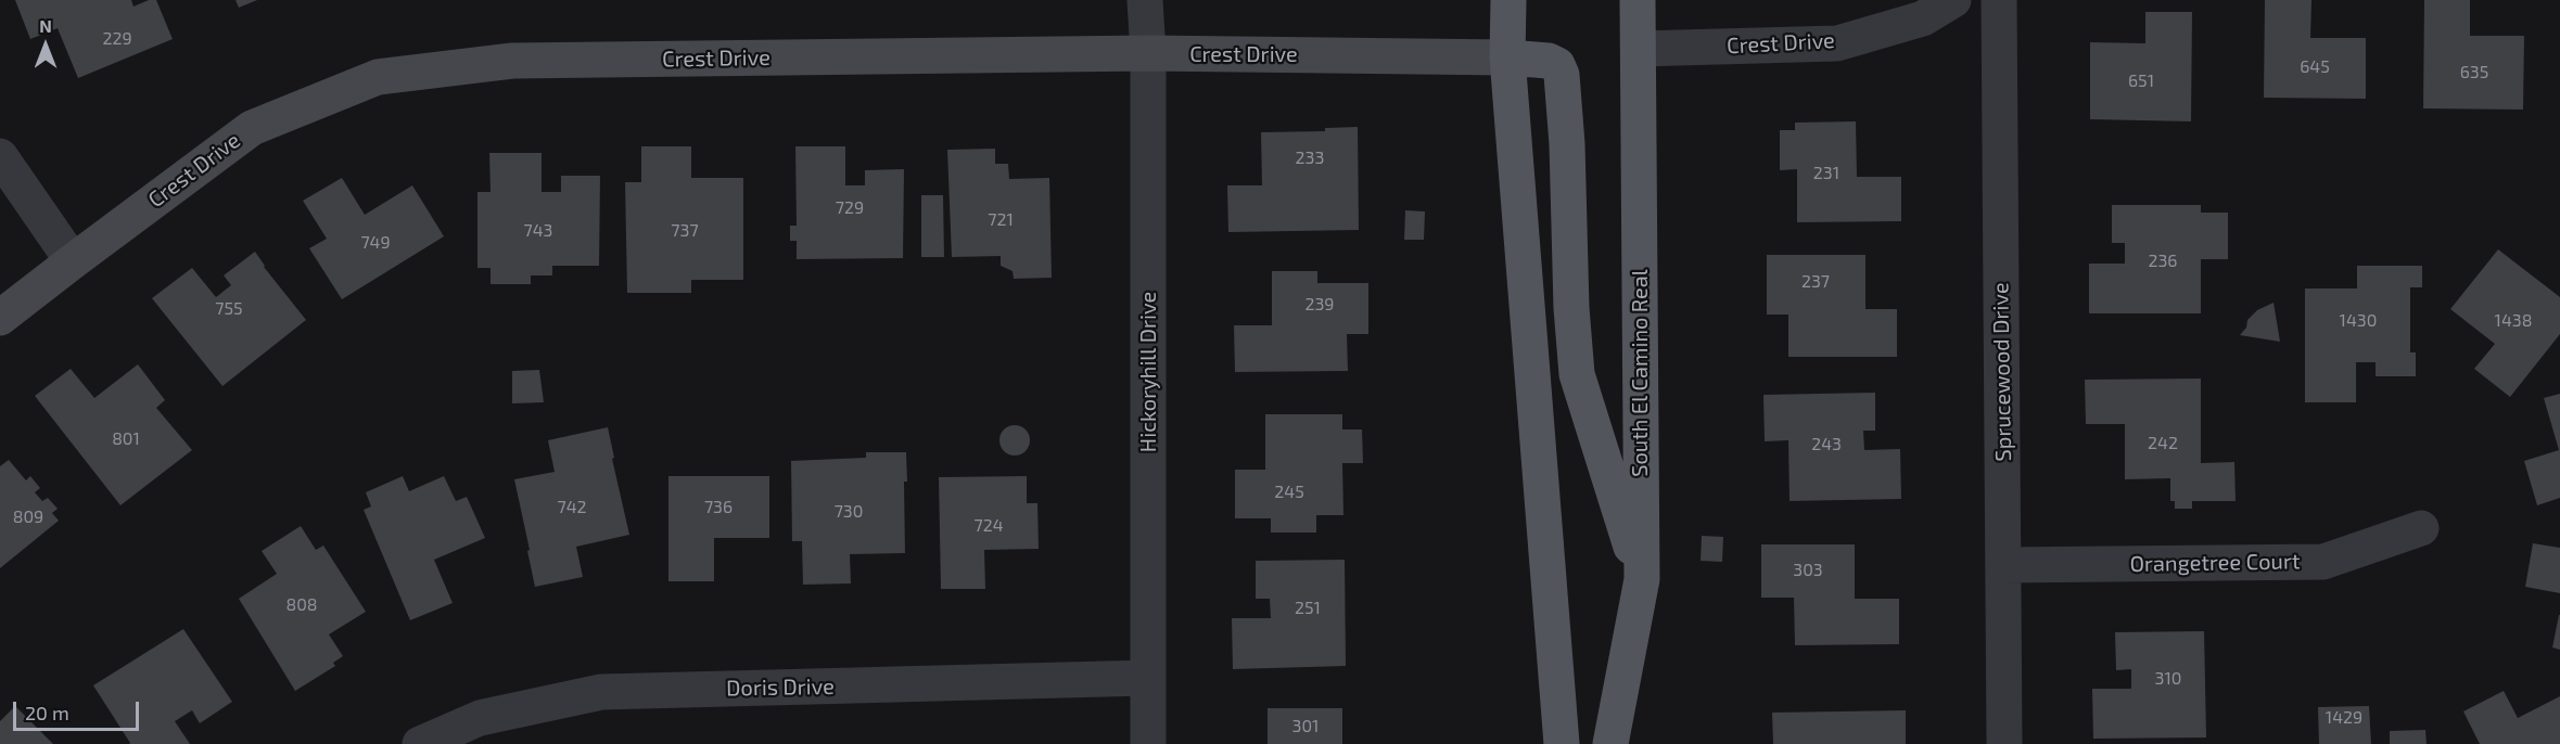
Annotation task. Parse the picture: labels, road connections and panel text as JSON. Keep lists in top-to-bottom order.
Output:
{
  "streets": {
    "main road": ["South El Camino Real"],
    "street": [
      "Crest Drive",
      "Hickoryhill Drive",
      "Sprucewood Drive",
      "Orangetree Court",
      "Doris Drive"
    ]
  },
  "crossings": [
    ["Crest Drive", "Hickoryhill Drive"],
    ["Crest Drive", "South El Camino Real"],
    ["Hickoryhill Drive", "Doris Drive"],
    ["Sprucewood Drive", "Orangetree Court"]
  ],
  "house_numbers": [
    "229",
    "645",
    "635",
    "651",
    "233",
    "231",
    "729",
    "721",
    "743",
    "737",
    "749",
    "236",
    "237",
    "239",
    "755",
    "1430",
    "1438",
    "801",
    "242",
    "243",
    "245",
    "742",
    "736",
    "730",
    "809",
    "724",
    "303",
    "808",
    "251",
    "310",
    "1429",
    "301"
  ],
  "scale_bar": "20 m",
  "north": "top"
}
